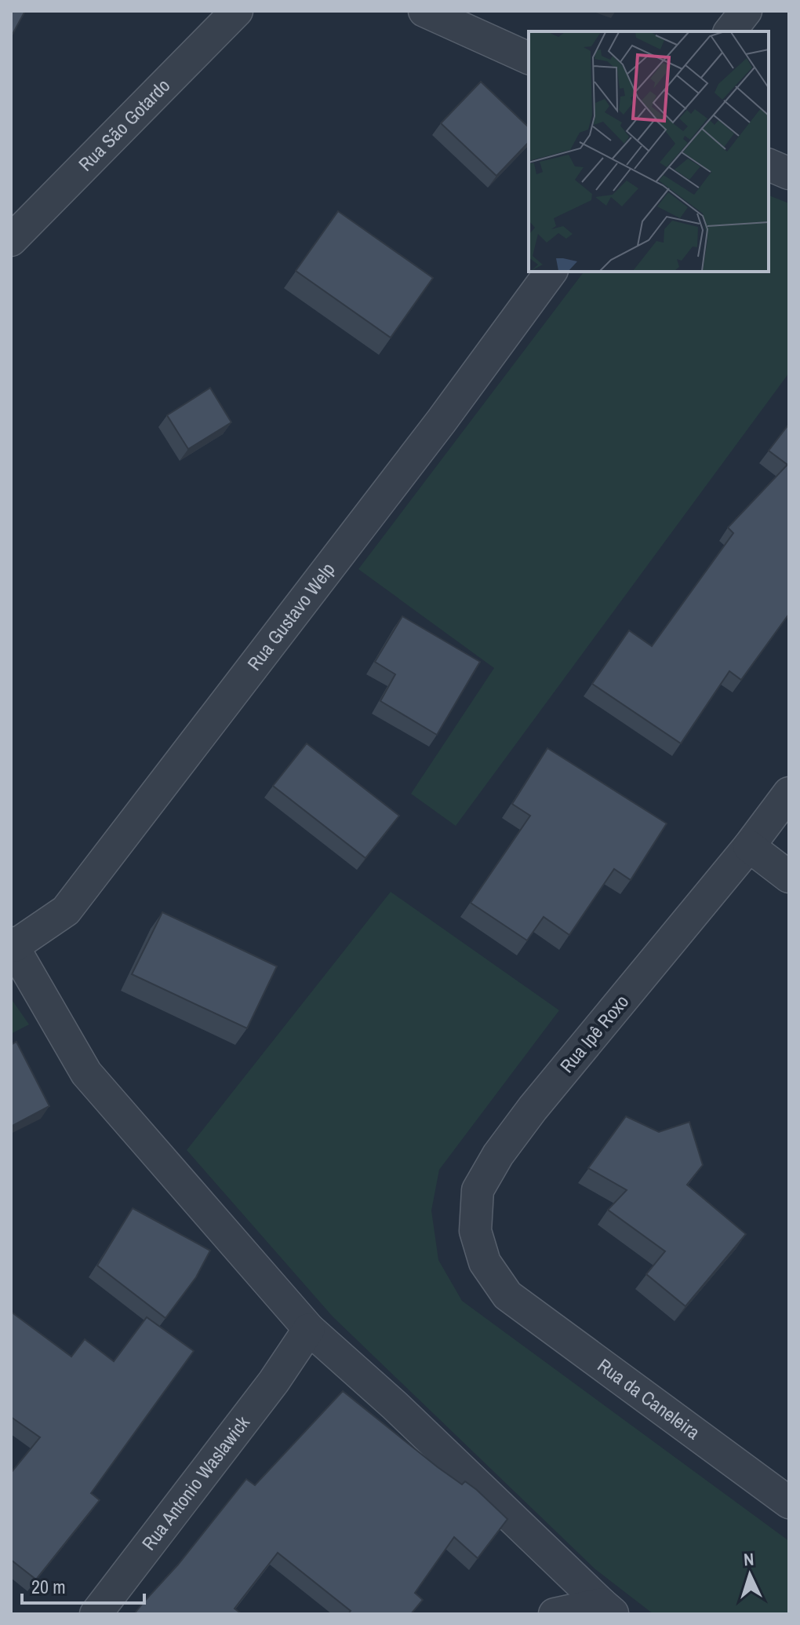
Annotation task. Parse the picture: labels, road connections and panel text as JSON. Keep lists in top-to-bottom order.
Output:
{
  "streets": {
    "street": [
      "Rua São Gotardo",
      "Rua Gustavo Welp",
      "Rua Ipê Roxo",
      "Rua da Caneleira",
      "Rua Antonio Waslawick"
    ]
  },
  "crossings": [
    ["Rua Ipê Roxo", "Rua da Caneleira"]
  ],
  "scale_bar": "20 m",
  "north": "top"
}
